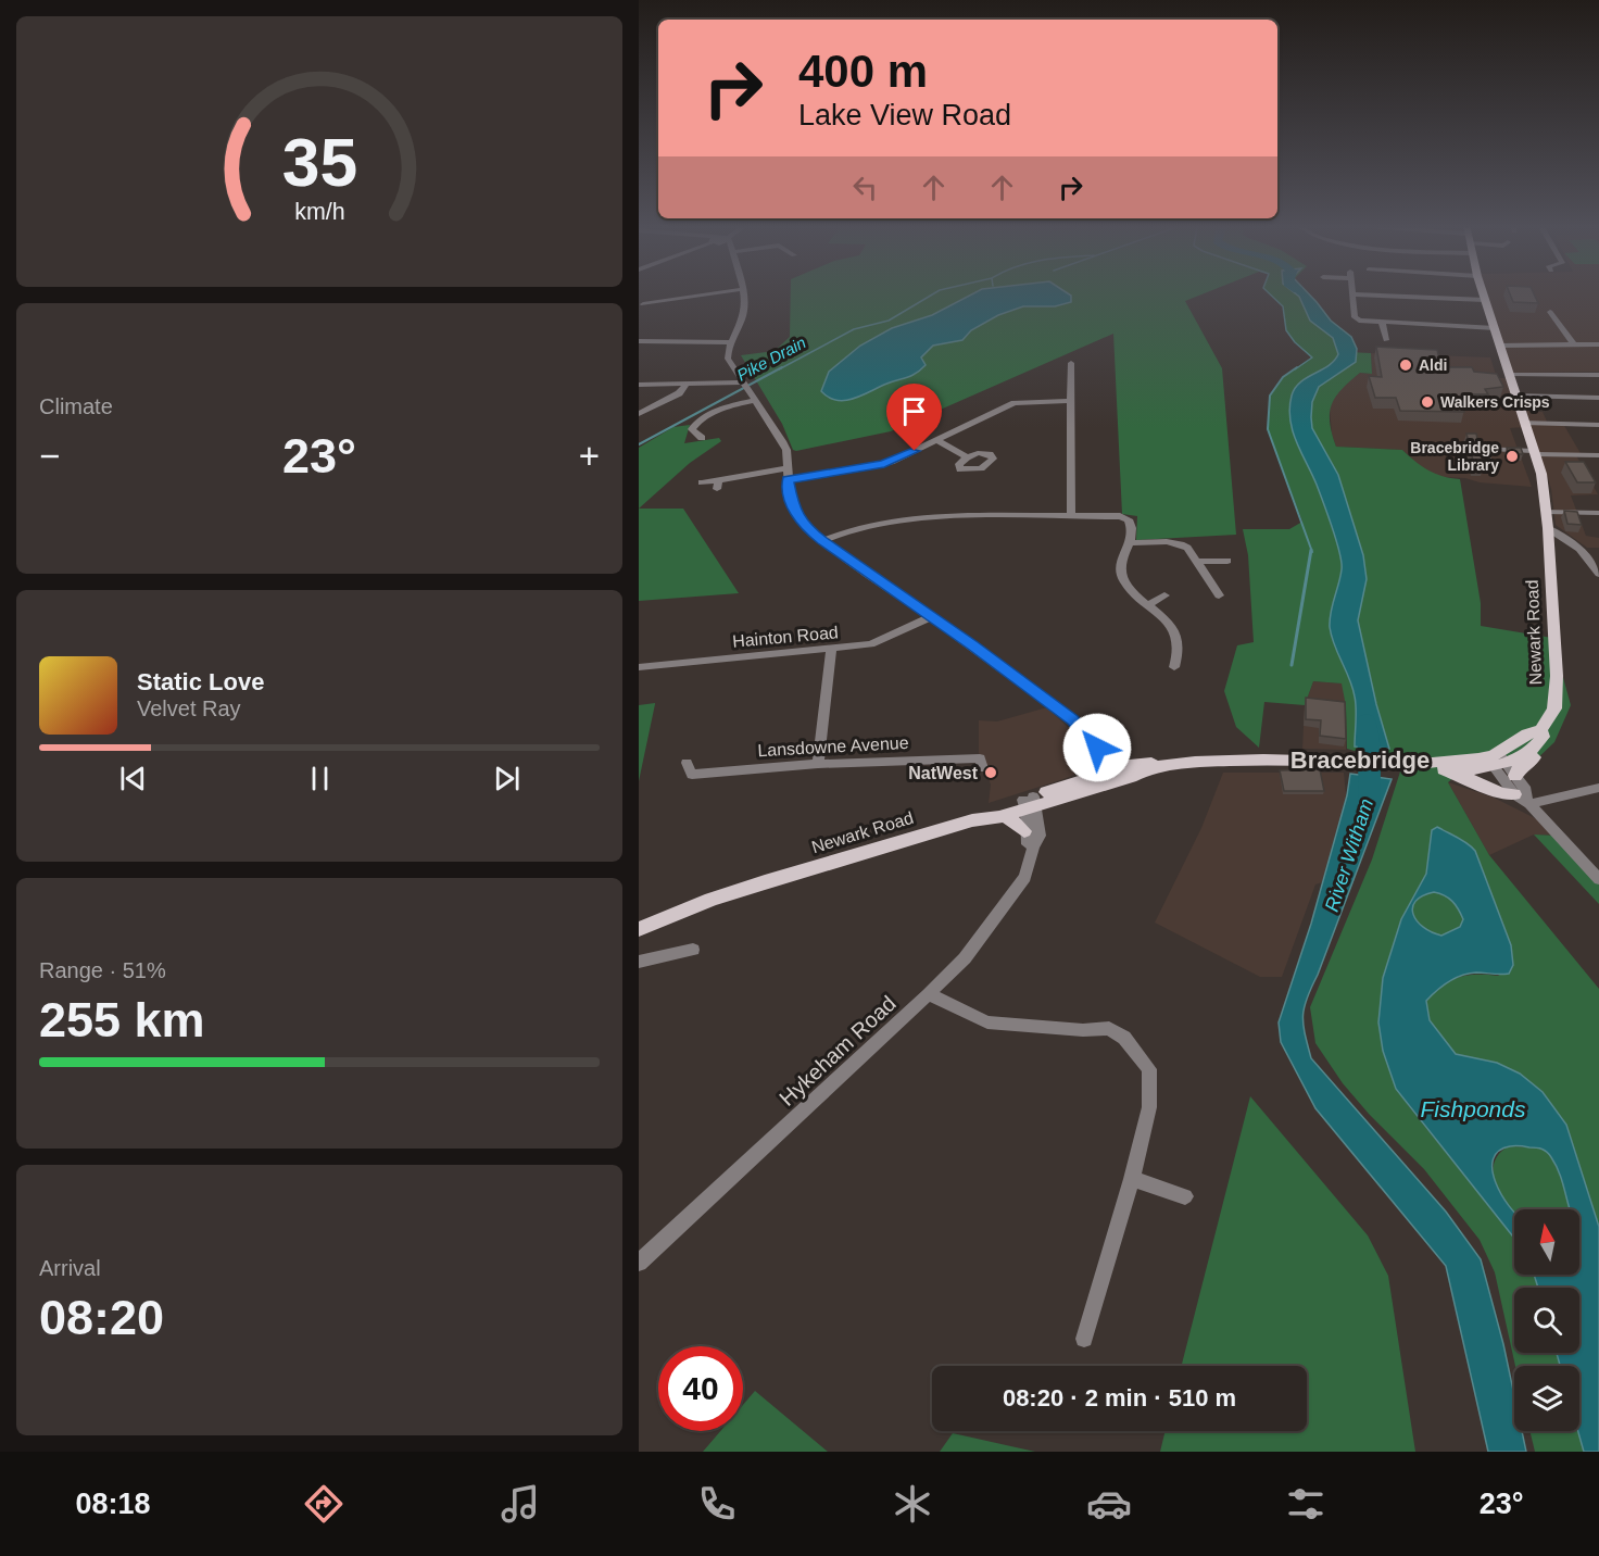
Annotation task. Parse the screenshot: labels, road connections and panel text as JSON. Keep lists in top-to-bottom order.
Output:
{
  "streets": {
    "main road": ["Newark Road"],
    "street": ["Hainton Road", "Lansdowne Avenue", "Hykeham Road"]
  },
  "crossings": [
    ["Newark Road", "Hykeham Road"]
  ],
  "districts": ["Bracebridge"],
  "water": ["Pike Drain", "River Witham", "Fishponds"],
  "places": [
    "Aldi",
    "Walkers Crisps",
    "Bracebridge Library",
    "NatWest"
  ],
  "north": "top",
  "page": {
    "turn": ["400 m", "Lake View Road"],
    "tile": [
      "Climate",
      ["Range · 51%", "255 km"],
      ["Arrival", "08:20"]
    ],
    "heat": ["−", "23°", "+"],
    "song": ["Static Love", "Velvet Ray"],
    "limit": "40",
    "trip": "08:20 · 2 min · 510 m",
    "tabs": ["08:18", "23°"],
    "gauge": ["35", "km/h"]
  }
}
